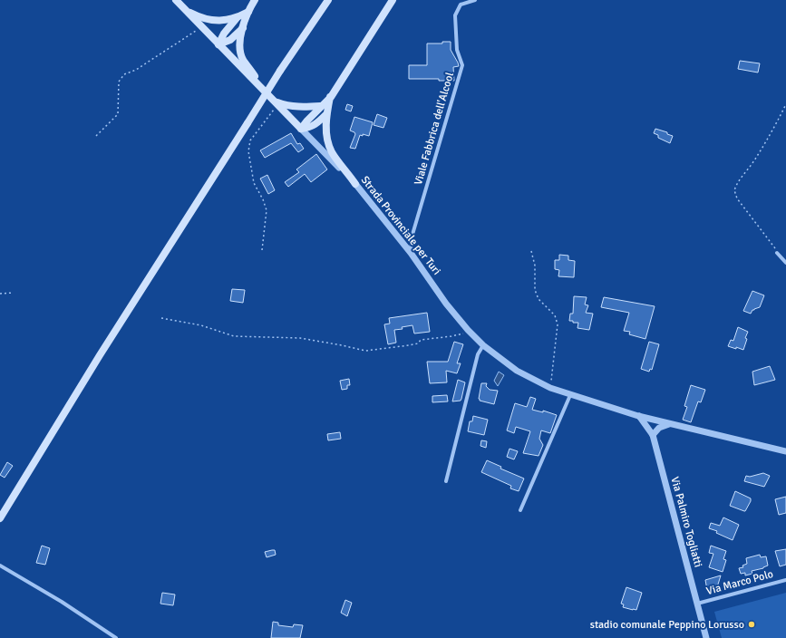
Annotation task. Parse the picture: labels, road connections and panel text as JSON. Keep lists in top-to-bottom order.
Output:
{
  "streets": {
    "main road": ["Strada Provinciale per Turi"],
    "street": ["Viale Fabbrica dell'Alcool", "Via Palmiro Togliatti", "Via Marco Polo"]
  },
  "crossings": [
    ["Viale Fabbrica dell'Alcool", "Strada Provinciale per Turi"],
    ["Strada Provinciale per Turi", "Via Palmiro Togliatti"],
    ["Via Palmiro Togliatti", "Via Marco Polo"]
  ],
  "places": ["stadio comunale Peppino Lorusso"]
}
